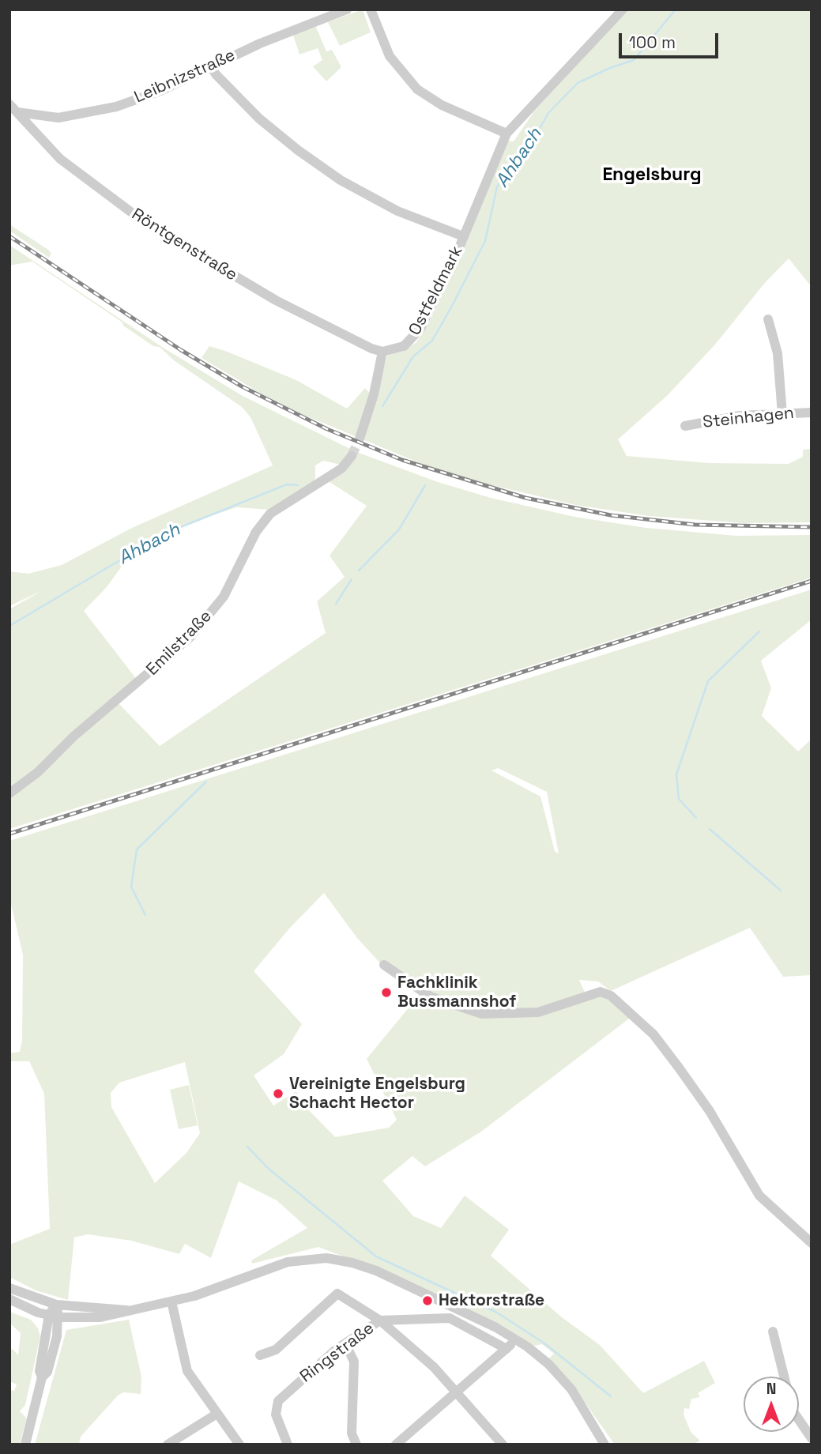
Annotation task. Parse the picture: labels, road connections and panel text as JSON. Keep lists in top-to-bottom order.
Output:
{
  "streets": {
    "street": [
      "Leibnizstraße",
      "Röntgenstraße",
      "Ostfeldmark",
      "Steinhagen",
      "Emilstraße",
      "Ringstraße"
    ]
  },
  "crossings": [
    ["Leibnizstraße", "Röntgenstraße"],
    ["Röntgenstraße", "Ostfeldmark"]
  ],
  "districts": ["Engelsburg"],
  "water": ["Ahbach"],
  "places": ["Fachklinik Bussmannshof", "Vereinigte Engelsburg Schacht Hector", "Hektorstraße"],
  "scale_bar": "100 m",
  "north": "top"
}
